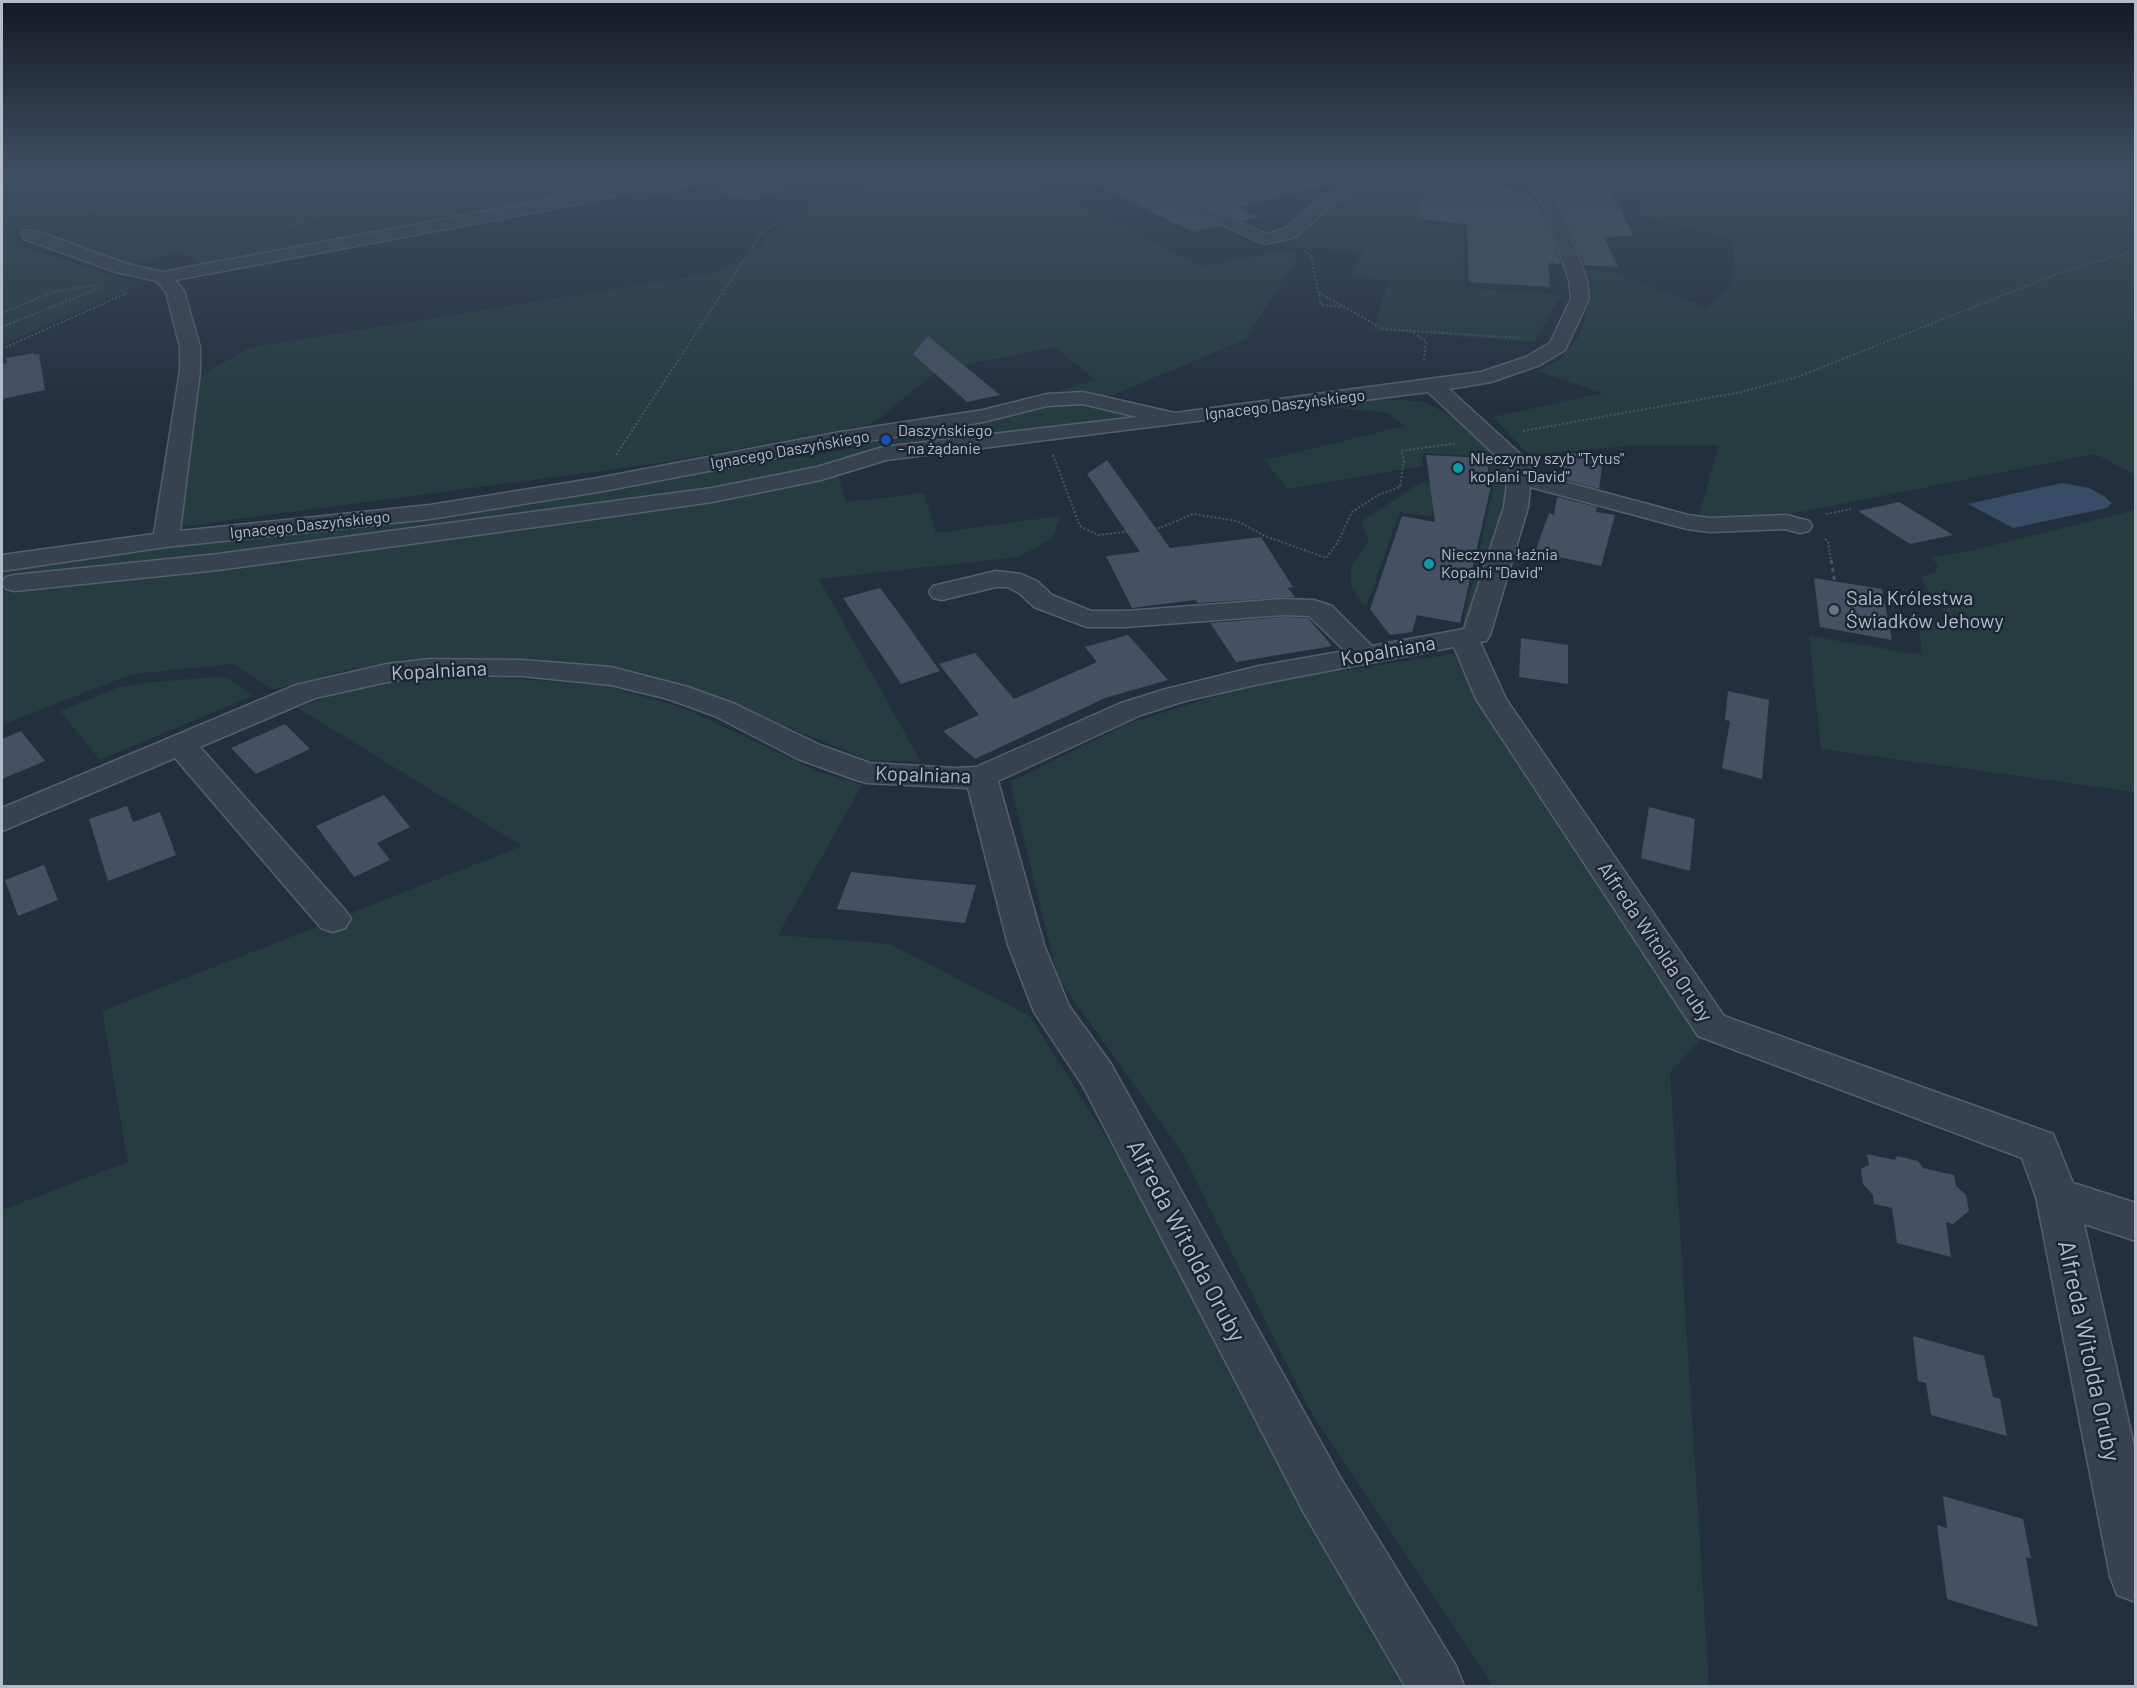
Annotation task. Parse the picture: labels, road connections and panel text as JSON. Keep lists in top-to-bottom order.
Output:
{
  "streets": {
    "street": ["Ignacego Daszyńskiego", "Kopalniana", "Alfreda Witolda Oruby"]
  },
  "crossings": [
    ["Kopalniana", "Alfreda Witolda Oruby"]
  ],
  "places": [
    "Daszyńskiego - na żądanie",
    "NIeczynny szyb \"Tytus\" koplani \"David\"",
    "Nieczynna łaźnia Kopalni \"David\"",
    "Sala Królestwa Świadków Jehowy"
  ]
}
